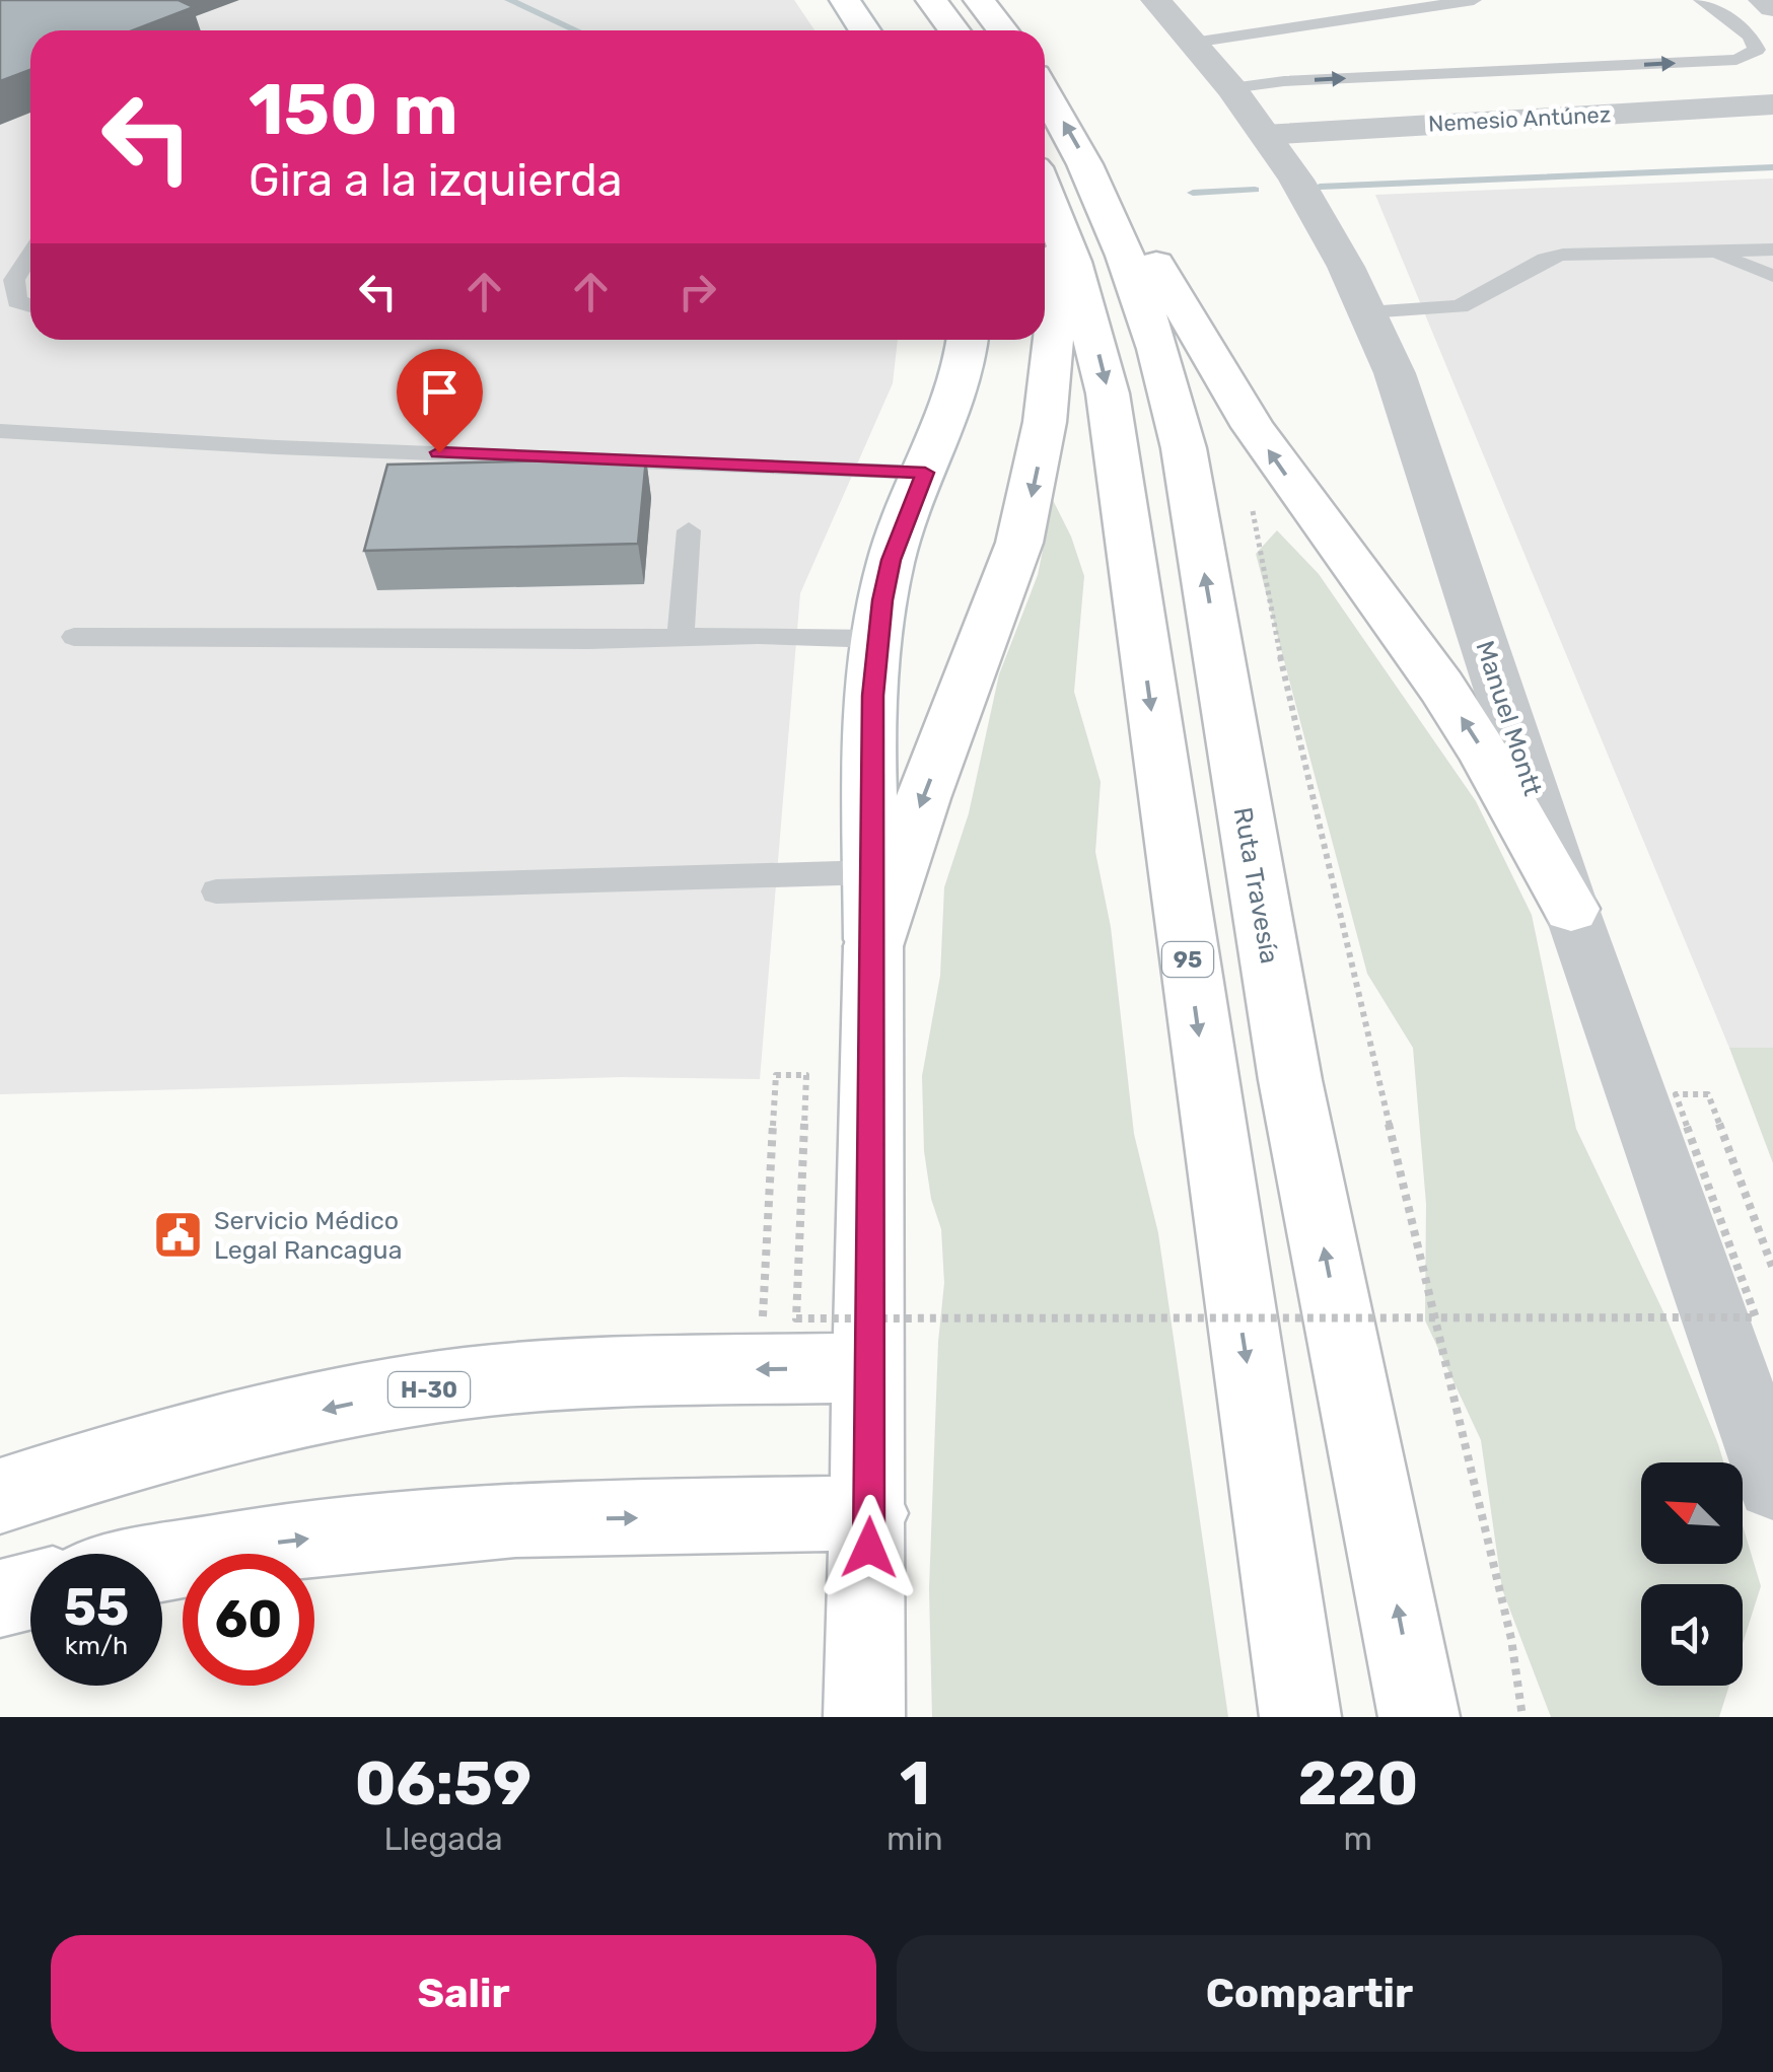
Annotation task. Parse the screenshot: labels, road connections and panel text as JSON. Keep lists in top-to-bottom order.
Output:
{
  "streets": {
    "main road": ["Ruta Travesía", "95", "H-30"],
    "street": ["Nemesio Antúnez", "Manuel Montt"]
  },
  "crossings": [
    ["Nemesio Antúnez", "Manuel Montt"]
  ],
  "places": {
    "public building": ["Servicio Médico Legal Rancagua"]
  },
  "north": "top left",
  "page": {
    "turn": ["150 m", "Gira a la izquierda"],
    "speed": "55 km/h",
    "limit": "60",
    "eta": [
      "06:59",
      "Llegada",
      "1",
      "min",
      "220",
      "m"
    ],
    "buttons": ["Salir", "Compartir"]
  }
}
